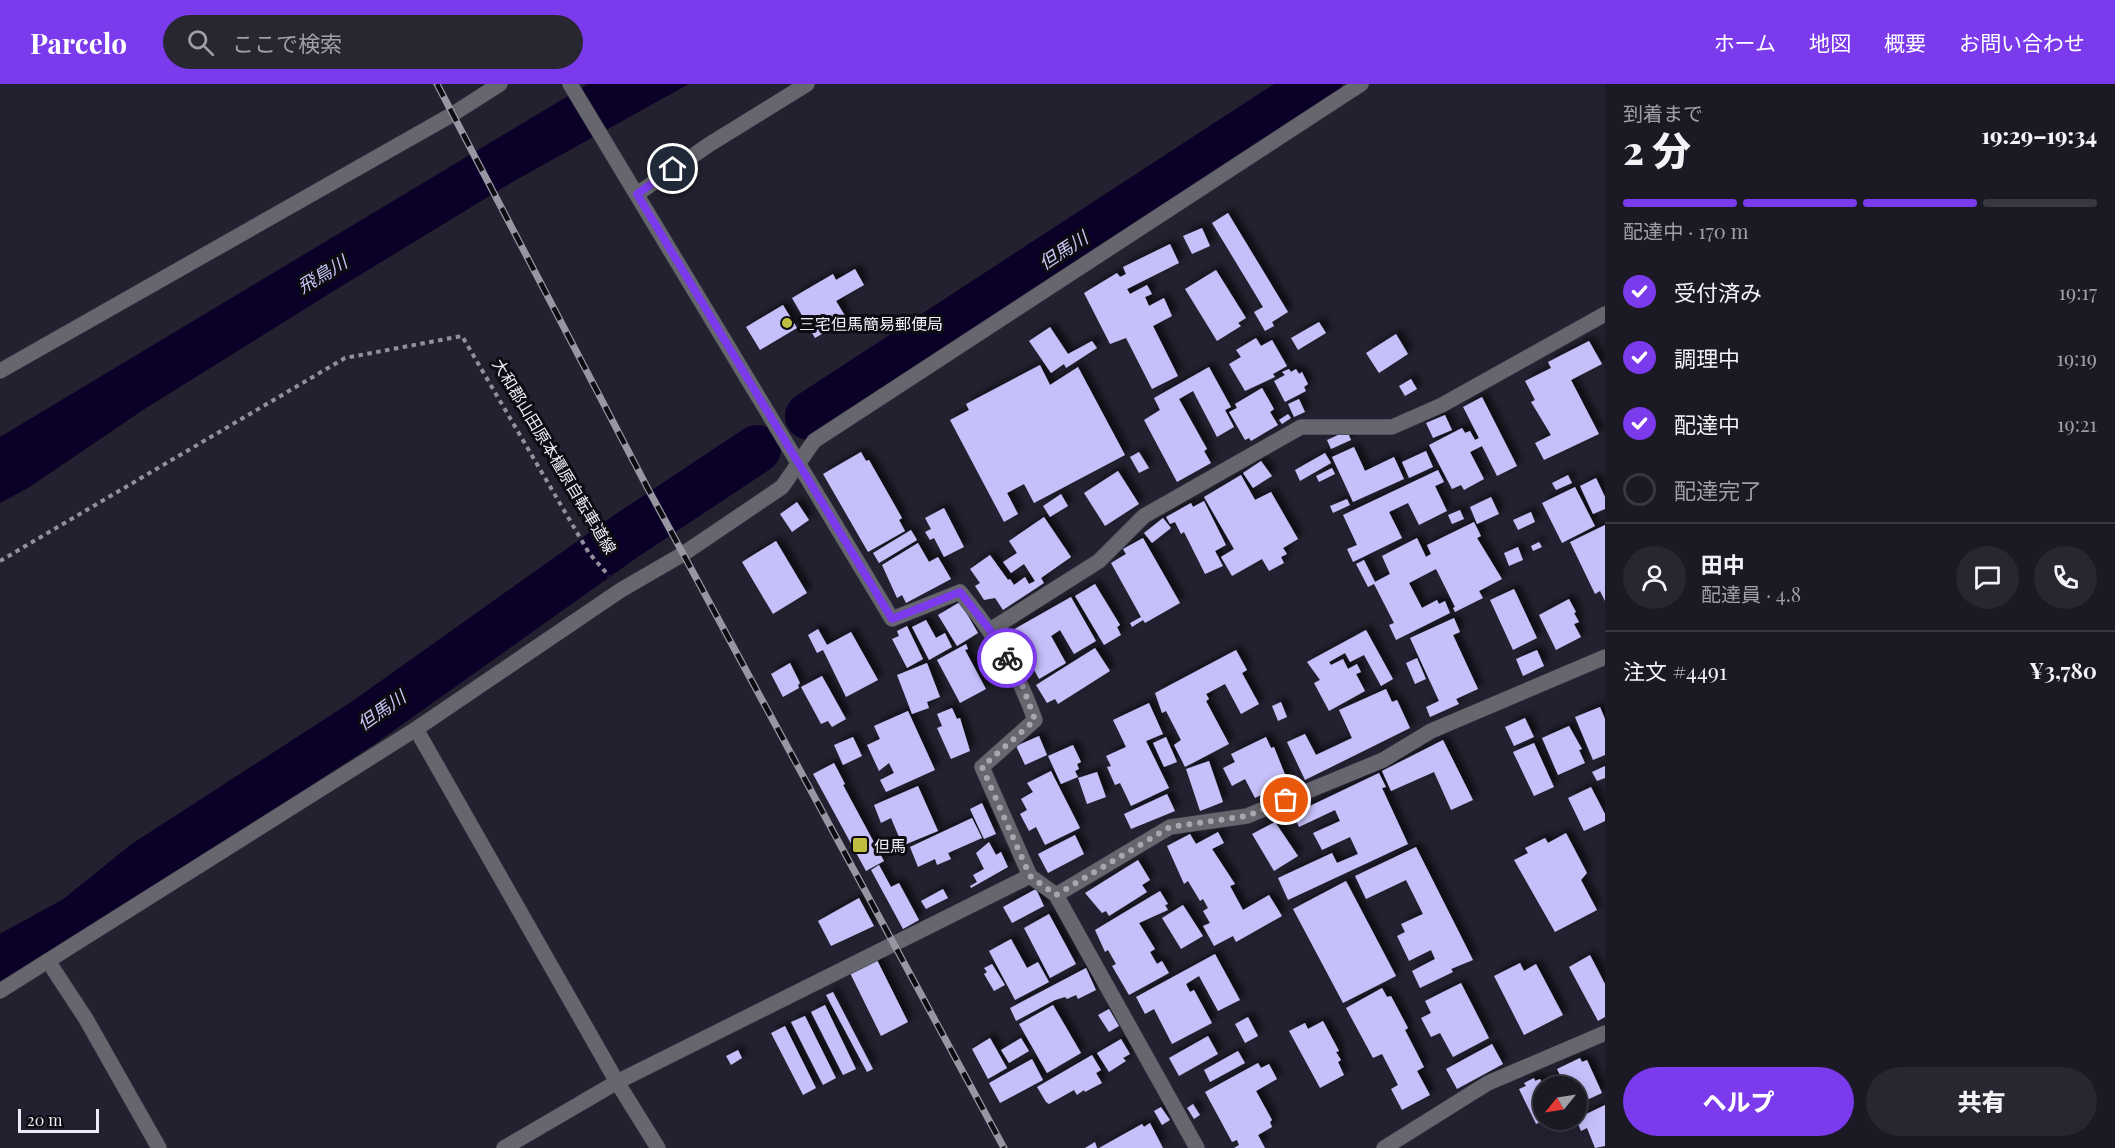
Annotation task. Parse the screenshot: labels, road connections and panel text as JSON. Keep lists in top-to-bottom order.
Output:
{
  "streets": {
    "path": ["大和郡山田原本橿原自転車道線"]
  },
  "water": ["但馬川", "飛鳥川"],
  "places": {
    "other": ["三宅但馬簡易郵便局"],
    "transit": ["但馬"]
  },
  "scale_bar": "20 m",
  "north": "bottom left",
  "page": {
    "header": "Parcelo",
    "search": "ここで検索",
    "nav": [
      "ホーム",
      "地図",
      "概要",
      "お問い合わせ"
    ],
    "heading": ["2 分", "到着まで", "19:29–19:34"],
    "panel": [
      "田中",
      "配達員 · 4.8",
      "注文 #4491",
      "¥3,780"
    ],
    "bar": "配達中 · 170 m",
    "list": [
      ["受付済み", "19:17"],
      ["調理中", "19:19"],
      ["配達中", "19:21"],
      "配達完了"
    ],
    "buttons": ["ヘルプ", "共有"],
    "scale": "20 m"
  }
}
